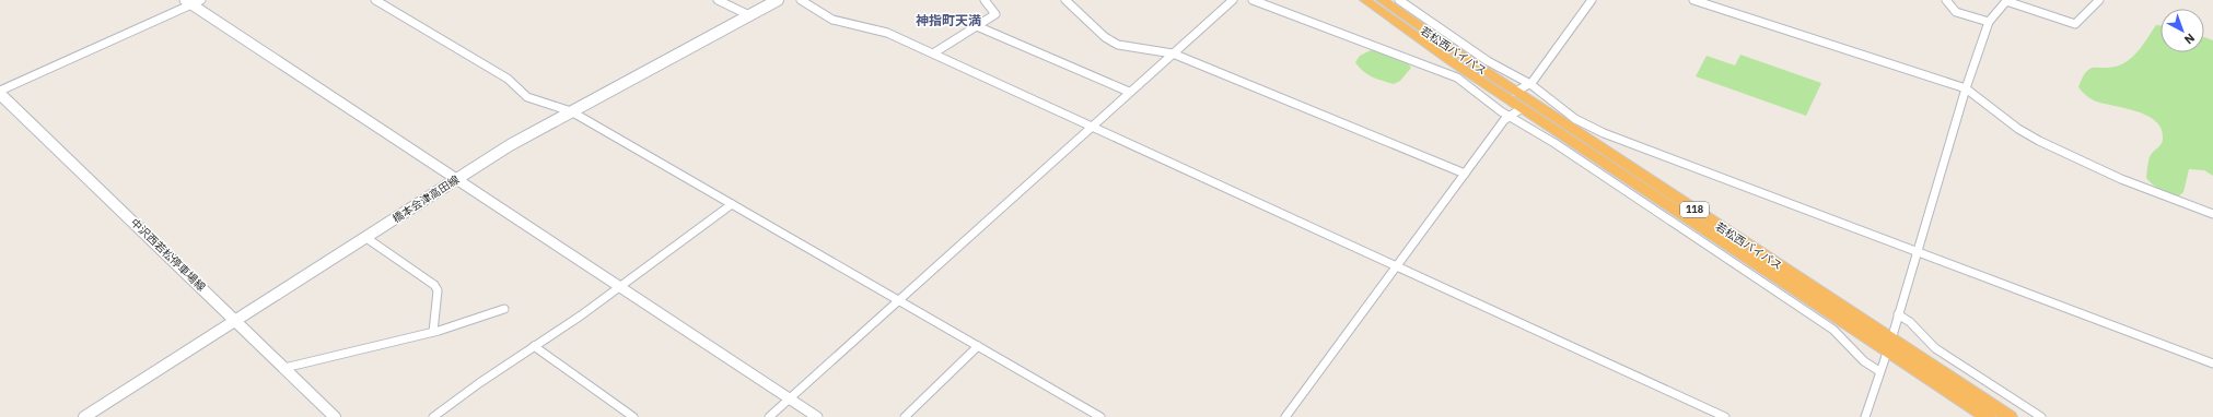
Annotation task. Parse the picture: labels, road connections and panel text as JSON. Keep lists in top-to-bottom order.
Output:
{
  "streets": {
    "highway": ["若松西バイパス", "118"],
    "main road": ["橋本会津高田線", "中沢西若松停車場線"]
  },
  "crossings": [
    ["橋本会津高田線", "中沢西若松停車場線"]
  ],
  "districts": ["神指町天満"],
  "north": "bottom right"
}
